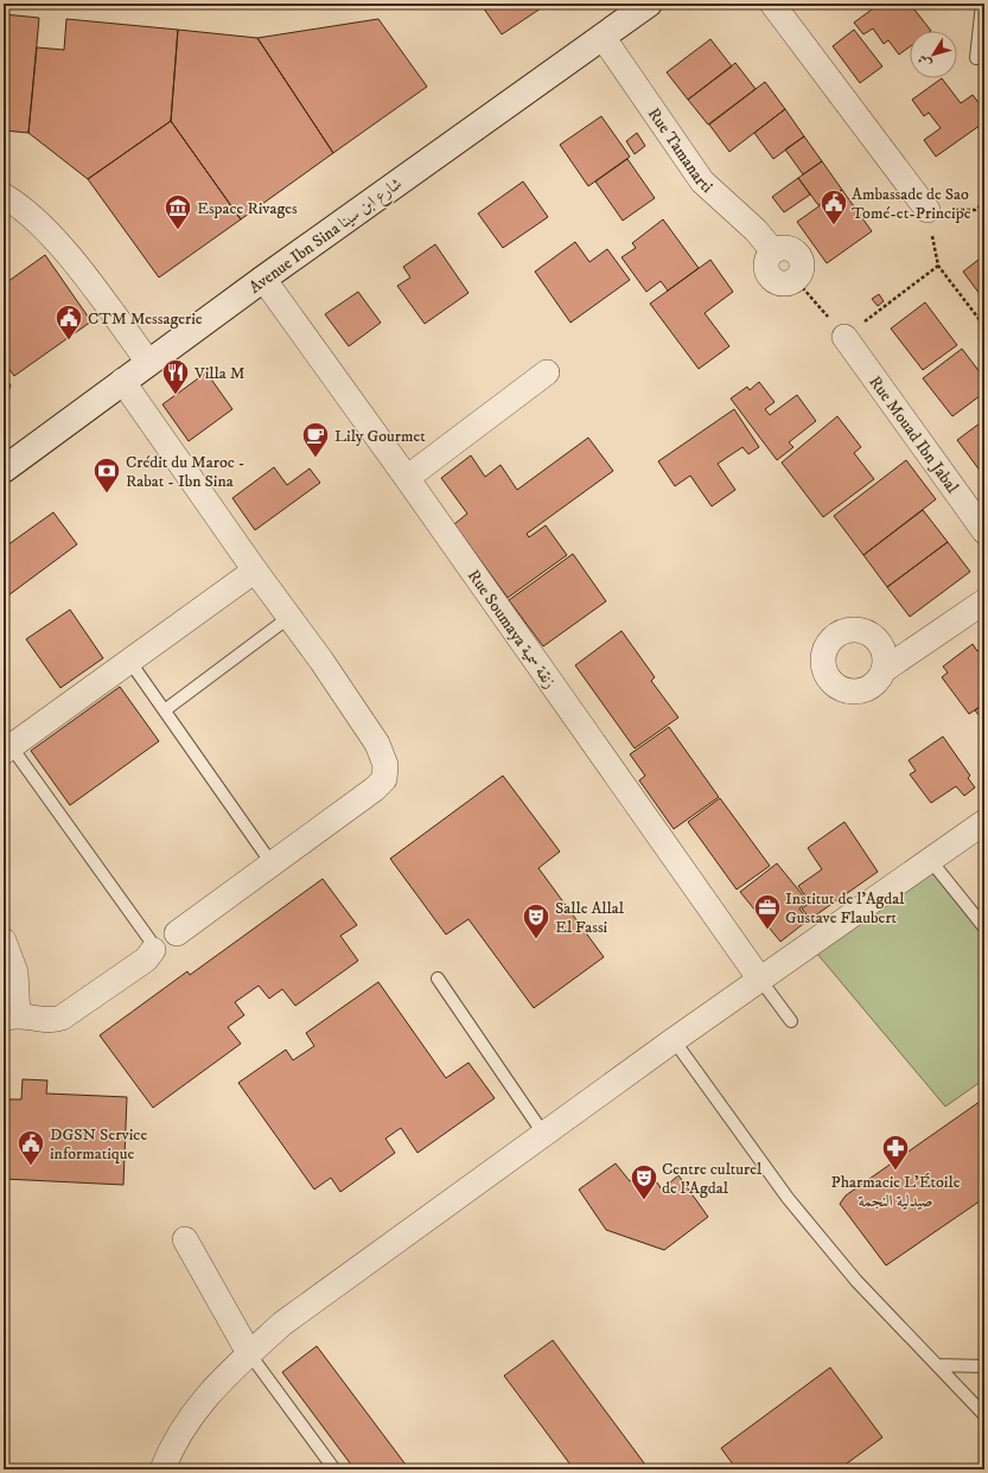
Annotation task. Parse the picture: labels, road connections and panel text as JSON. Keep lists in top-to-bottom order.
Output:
{
  "streets": {
    "main road": ["Avenue Ibn Sina شارع ابن سينا"],
    "street": ["Rue Tamanarti", "Rue Mouad Ibn Jabal", "Rue Soumaya زنقة سمية"]
  },
  "crossings": [
    ["Rue Tamanarti", "Avenue Ibn Sina شارع ابن سينا"],
    ["Avenue Ibn Sina شارع ابن سينا", "Rue Soumaya زنقة سمية"]
  ],
  "places": {
    "public building": ["Ambassade de Sao Tomé-et-Principe", "CTM Messagerie", "DGSN Service informatique"],
    "museum": ["Espace Rivages"],
    "restaurant": ["Villa M"],
    "cafe": ["Lily Gourmet"],
    "bank": ["Crédit du Maroc - Rabat - Ibn Sina"],
    "office": ["Institut de l'Agdal Gustave Flaubert"],
    "theatre": ["Salle Allal El Fassi", "Centre culturel de l'Agdal"],
    "pharmacy": ["Pharmacie L'Étoile صيدلية النجمة"]
  },
  "north": "bottom left"
}
